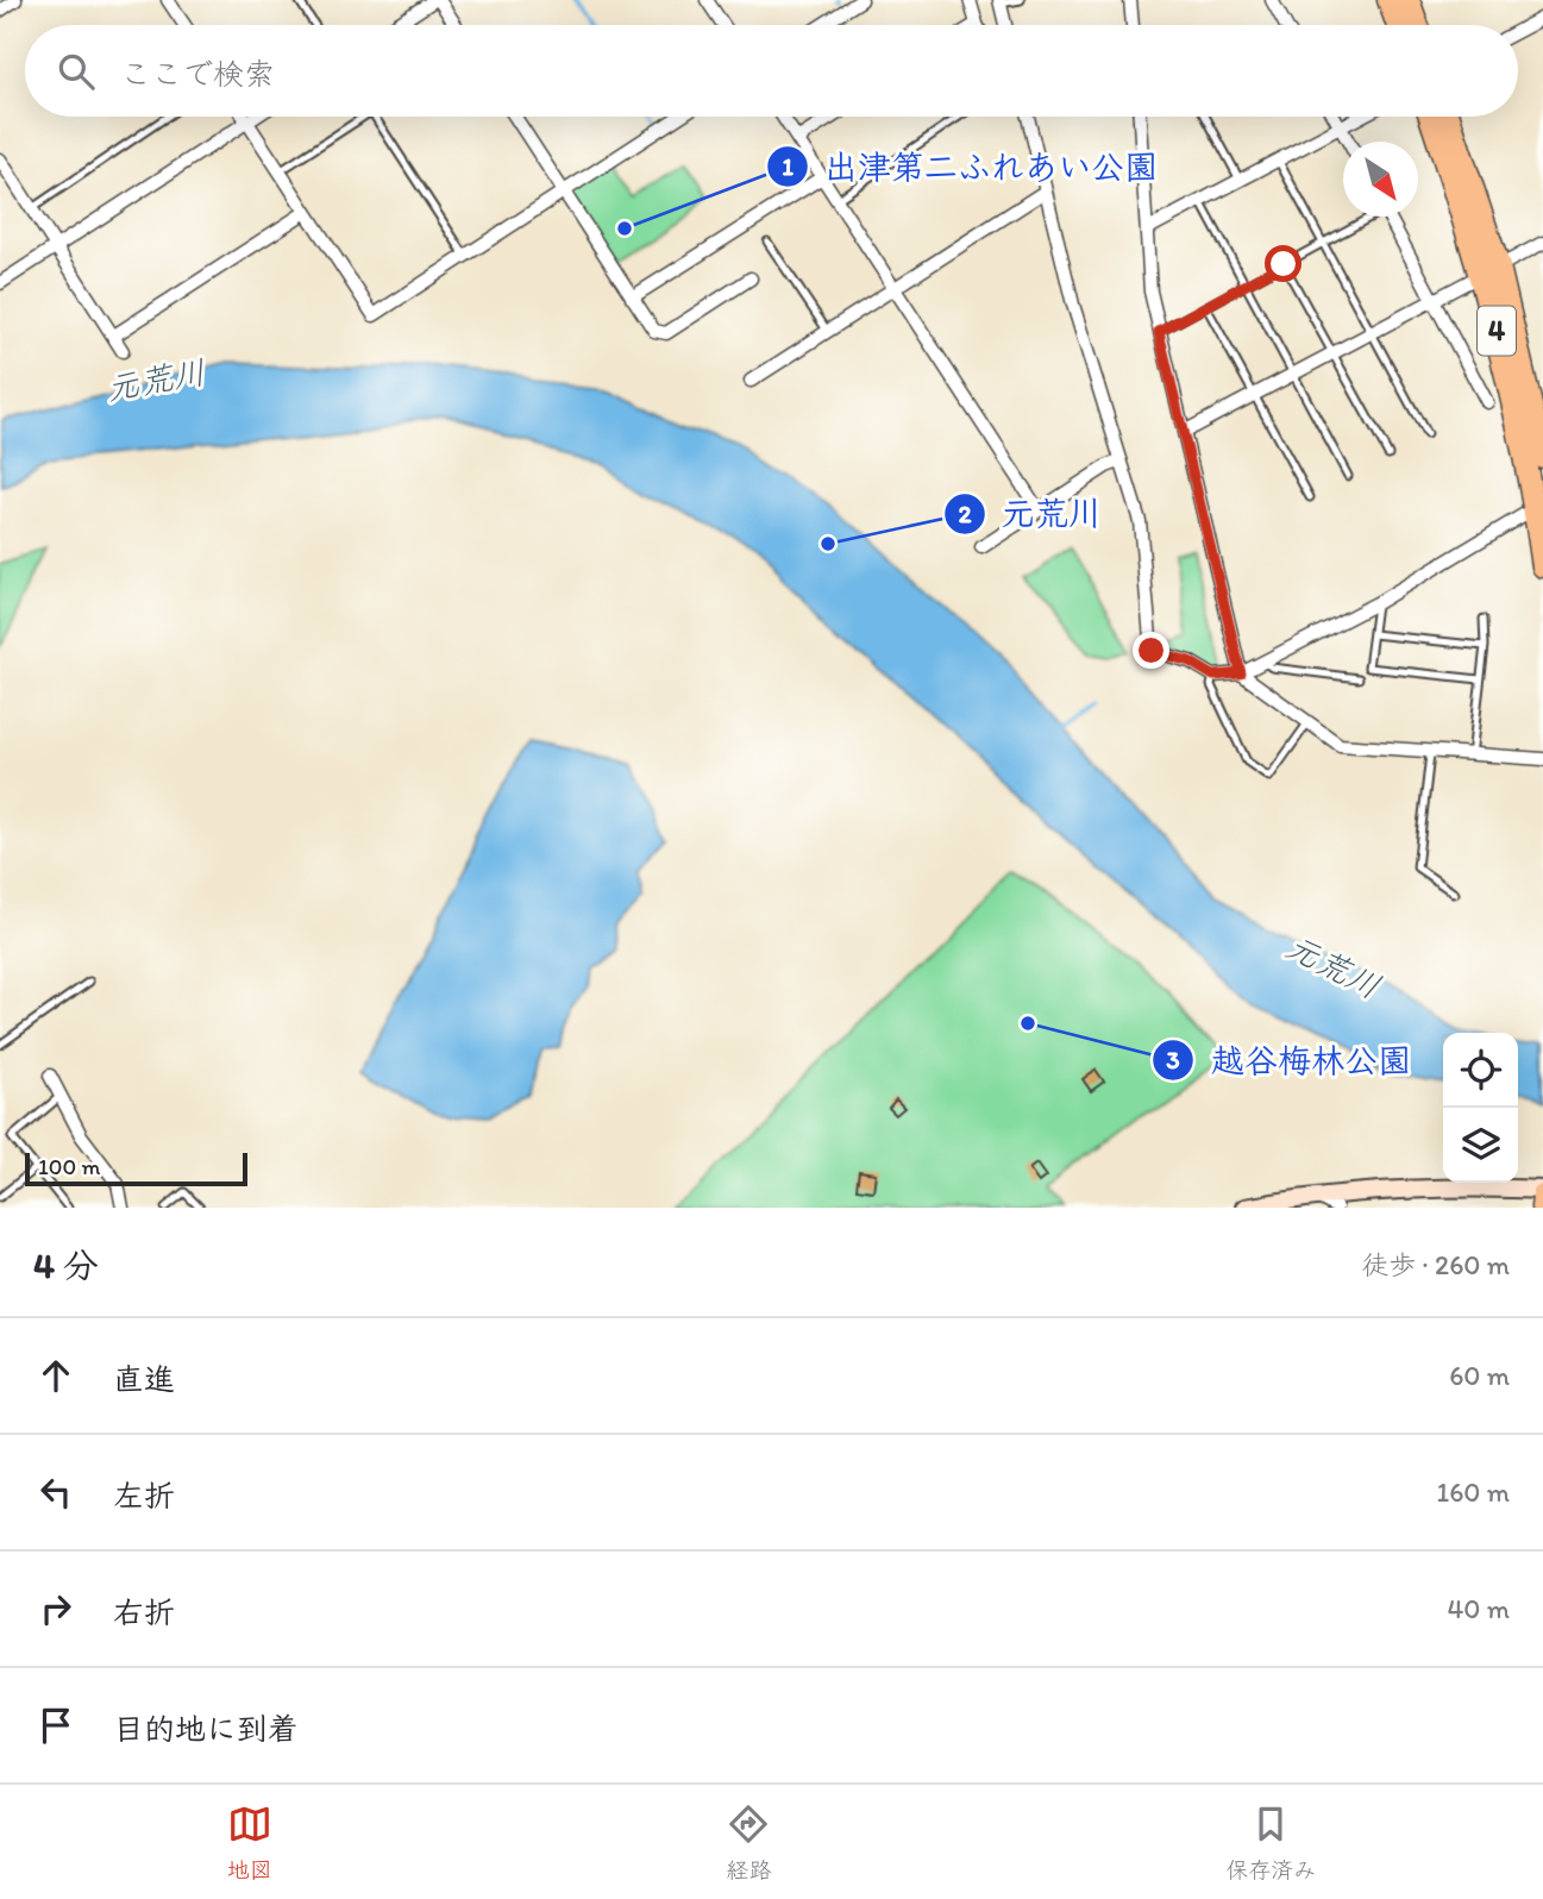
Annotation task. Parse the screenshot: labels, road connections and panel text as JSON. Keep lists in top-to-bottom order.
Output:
{
  "streets": {
    "highway": ["4"]
  },
  "water": ["元荒川"],
  "places": ["出津第二ふれあい公園", "元荒川", "越谷梅林公園"],
  "scale_bar": "100 m",
  "north": "bottom right",
  "page": {
    "search": "ここで検索",
    "scale": "100 m",
    "heading": ["4 分", "徒歩 · 260 m"],
    "list": [
      ["直進", "60 m"],
      ["左折", "160 m"],
      ["右折", "40 m"],
      "目的地に到着"
    ],
    "nav": ["地図", "経路", "保存済み"]
  }
}
